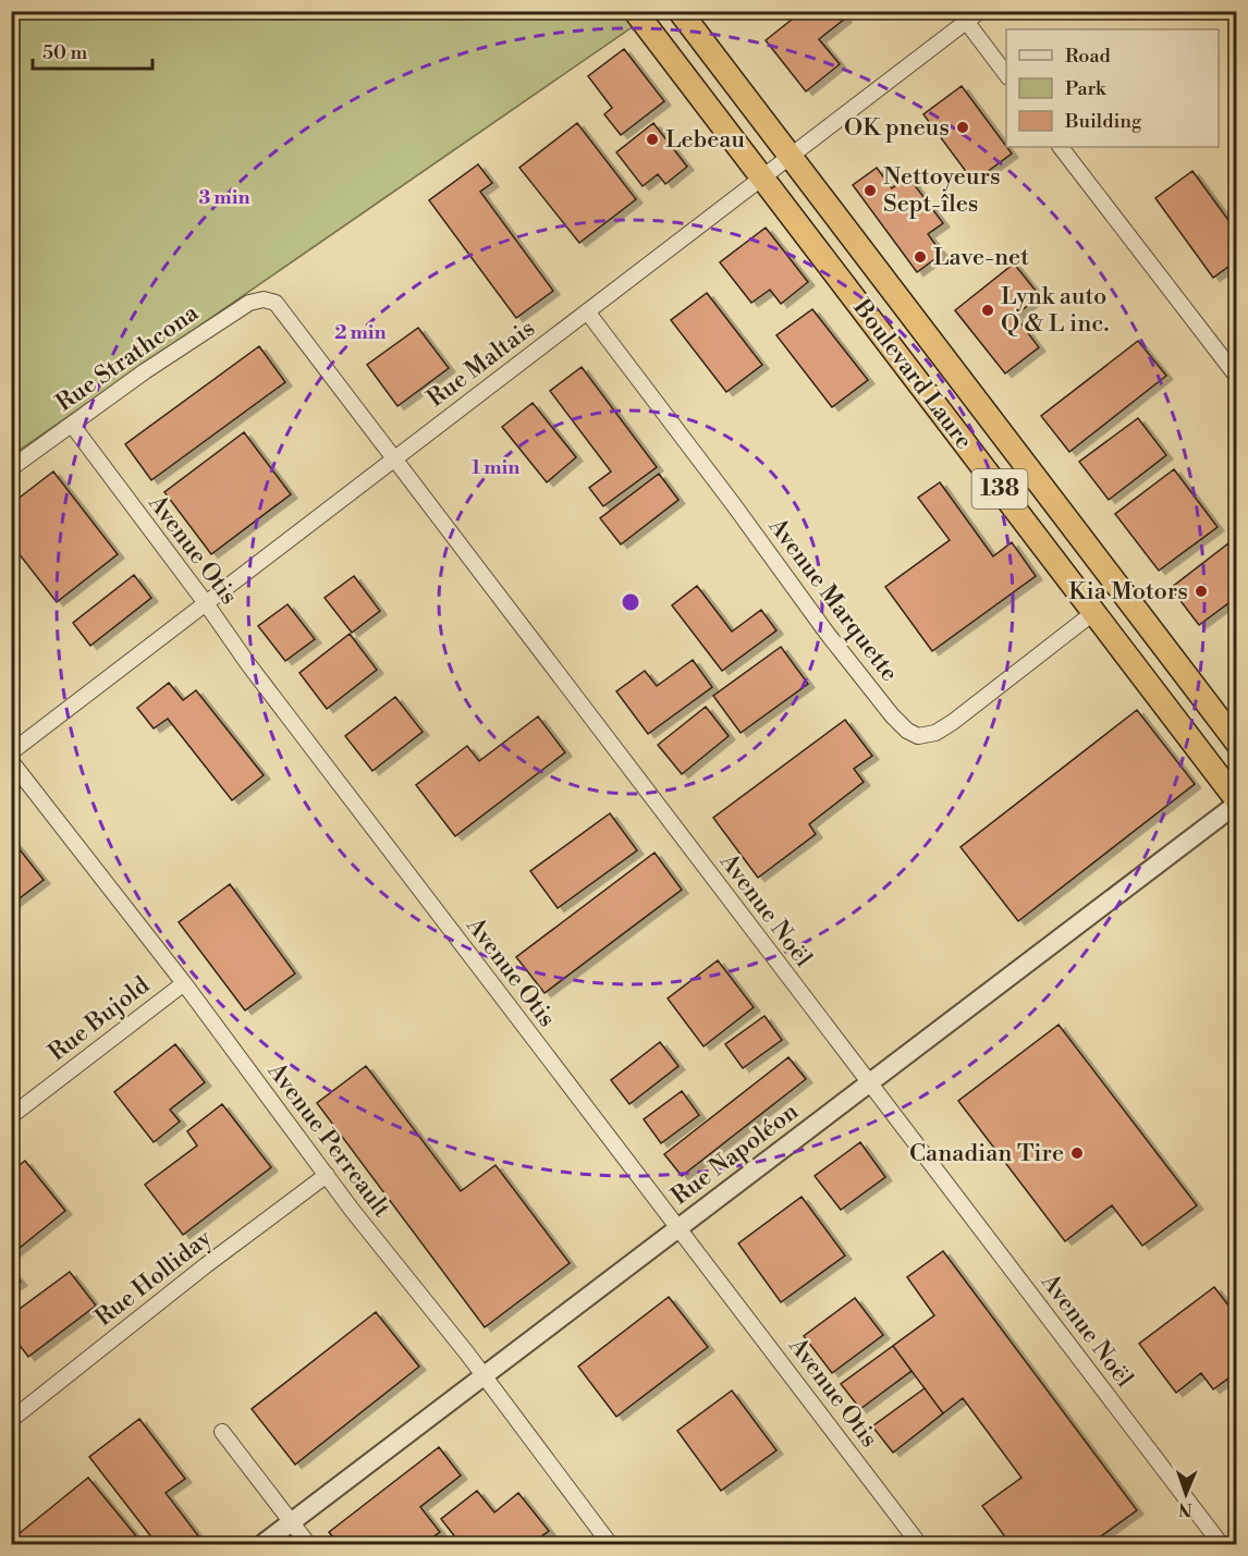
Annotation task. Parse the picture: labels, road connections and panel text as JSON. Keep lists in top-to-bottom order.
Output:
{
  "streets": {
    "highway": ["Boulevard Laure", "138"],
    "street": [
      "Rue Strathcona",
      "Rue Maltais",
      "Avenue Otis",
      "Avenue Marquette",
      "Avenue Noël",
      "Rue Bujold",
      "Avenue Perreault",
      "Rue Napoléon",
      "Rue Holliday"
    ]
  },
  "crossings": [
    ["Rue Strathcona", "Avenue Otis"],
    ["Rue Strathcona", "Avenue Noël"],
    ["Rue Maltais", "Boulevard Laure"],
    ["Rue Maltais", "Avenue Otis"],
    ["Rue Maltais", "Avenue Marquette"],
    ["Rue Maltais", "Avenue Noël"],
    ["Boulevard Laure", "Avenue Marquette"],
    ["Boulevard Laure", "Rue Napoléon"],
    ["Avenue Otis", "Rue Napoléon"],
    ["Avenue Noël", "Rue Napoléon"],
    ["Rue Bujold", "Avenue Perreault"],
    ["Avenue Perreault", "Rue Napoléon"],
    ["Avenue Perreault", "Rue Holliday"]
  ],
  "places": [
    "OK pneus",
    "Lebeau",
    "Nettoyeurs Sept-îles",
    "Lave-net",
    "Lynk auto Q & L inc.",
    "Kia Motors",
    "Canadian Tire"
  ],
  "legend": ["Road", "Park", "Building"],
  "scale_bar": "50 m",
  "north": "bottom",
  "rings": ["3 min", "2 min", "1 min"]
}
